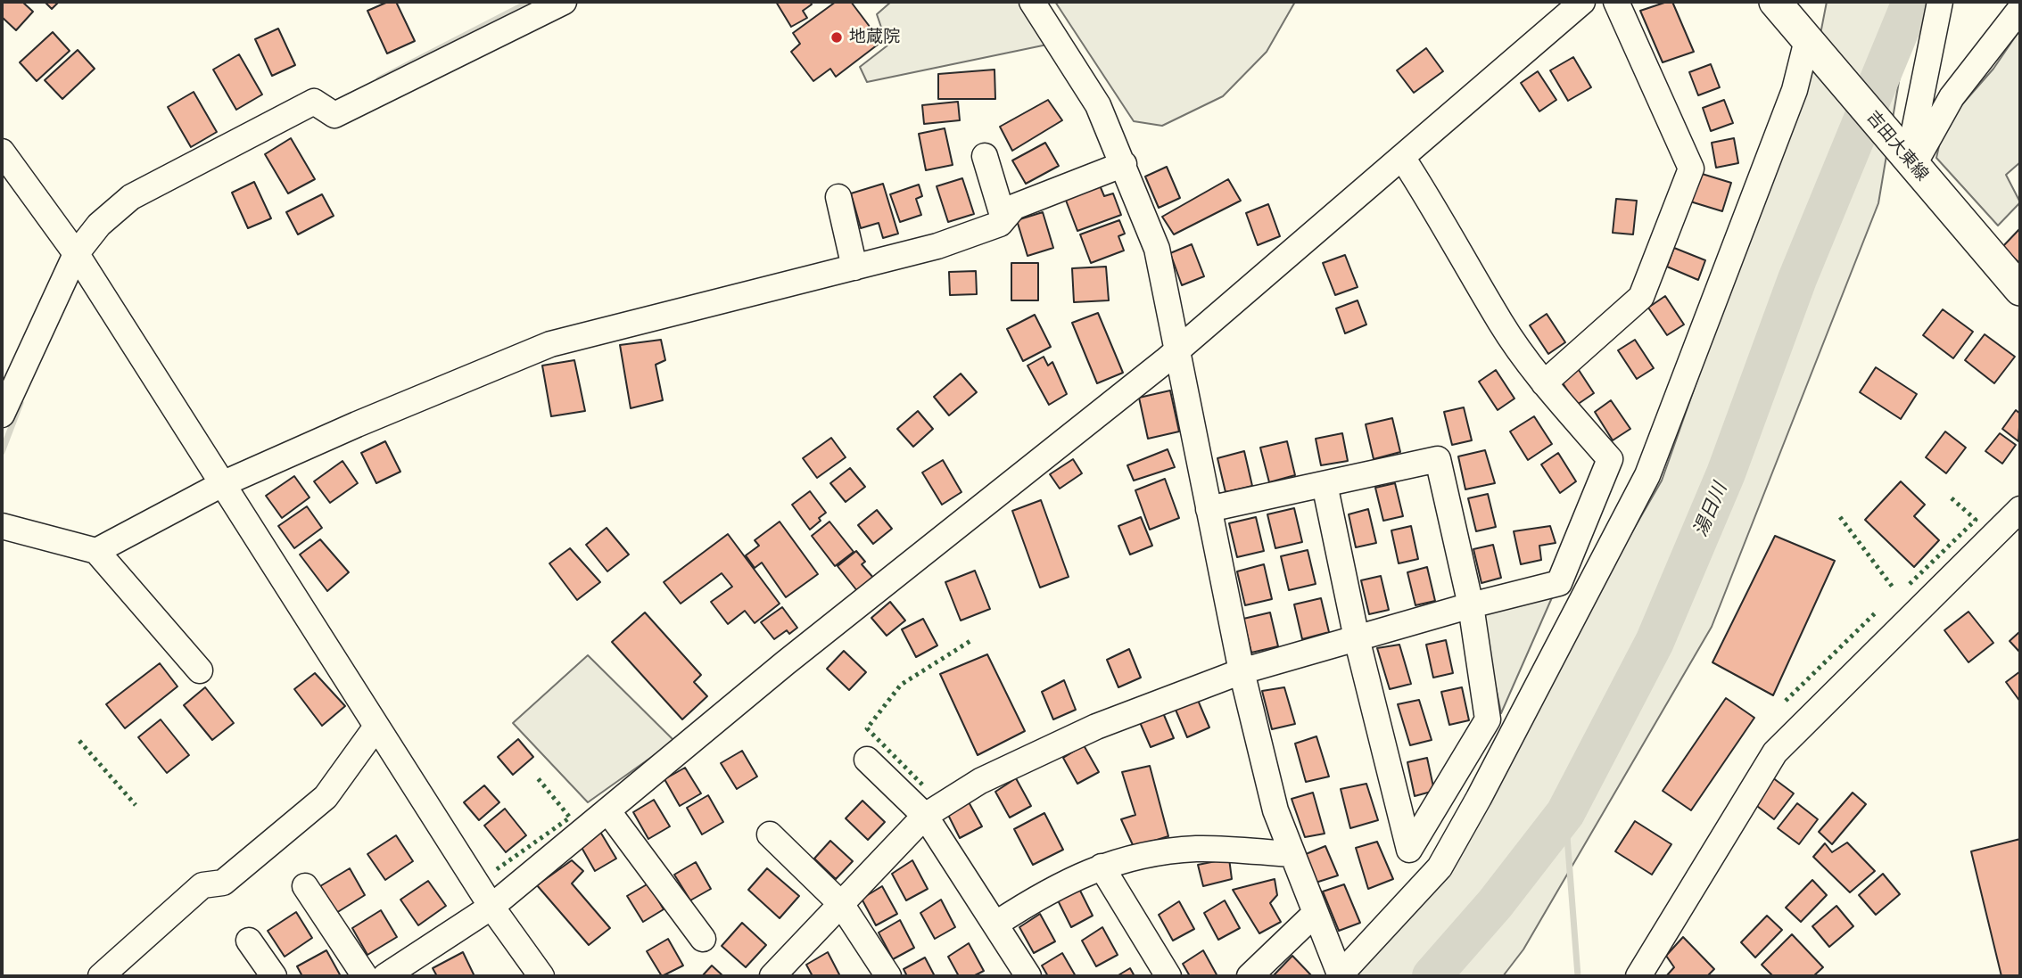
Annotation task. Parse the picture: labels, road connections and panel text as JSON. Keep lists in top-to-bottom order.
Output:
{
  "streets": {
    "main road": ["吉田大東線"]
  },
  "water": ["湯日川"],
  "places": ["地蔵院"]
}
